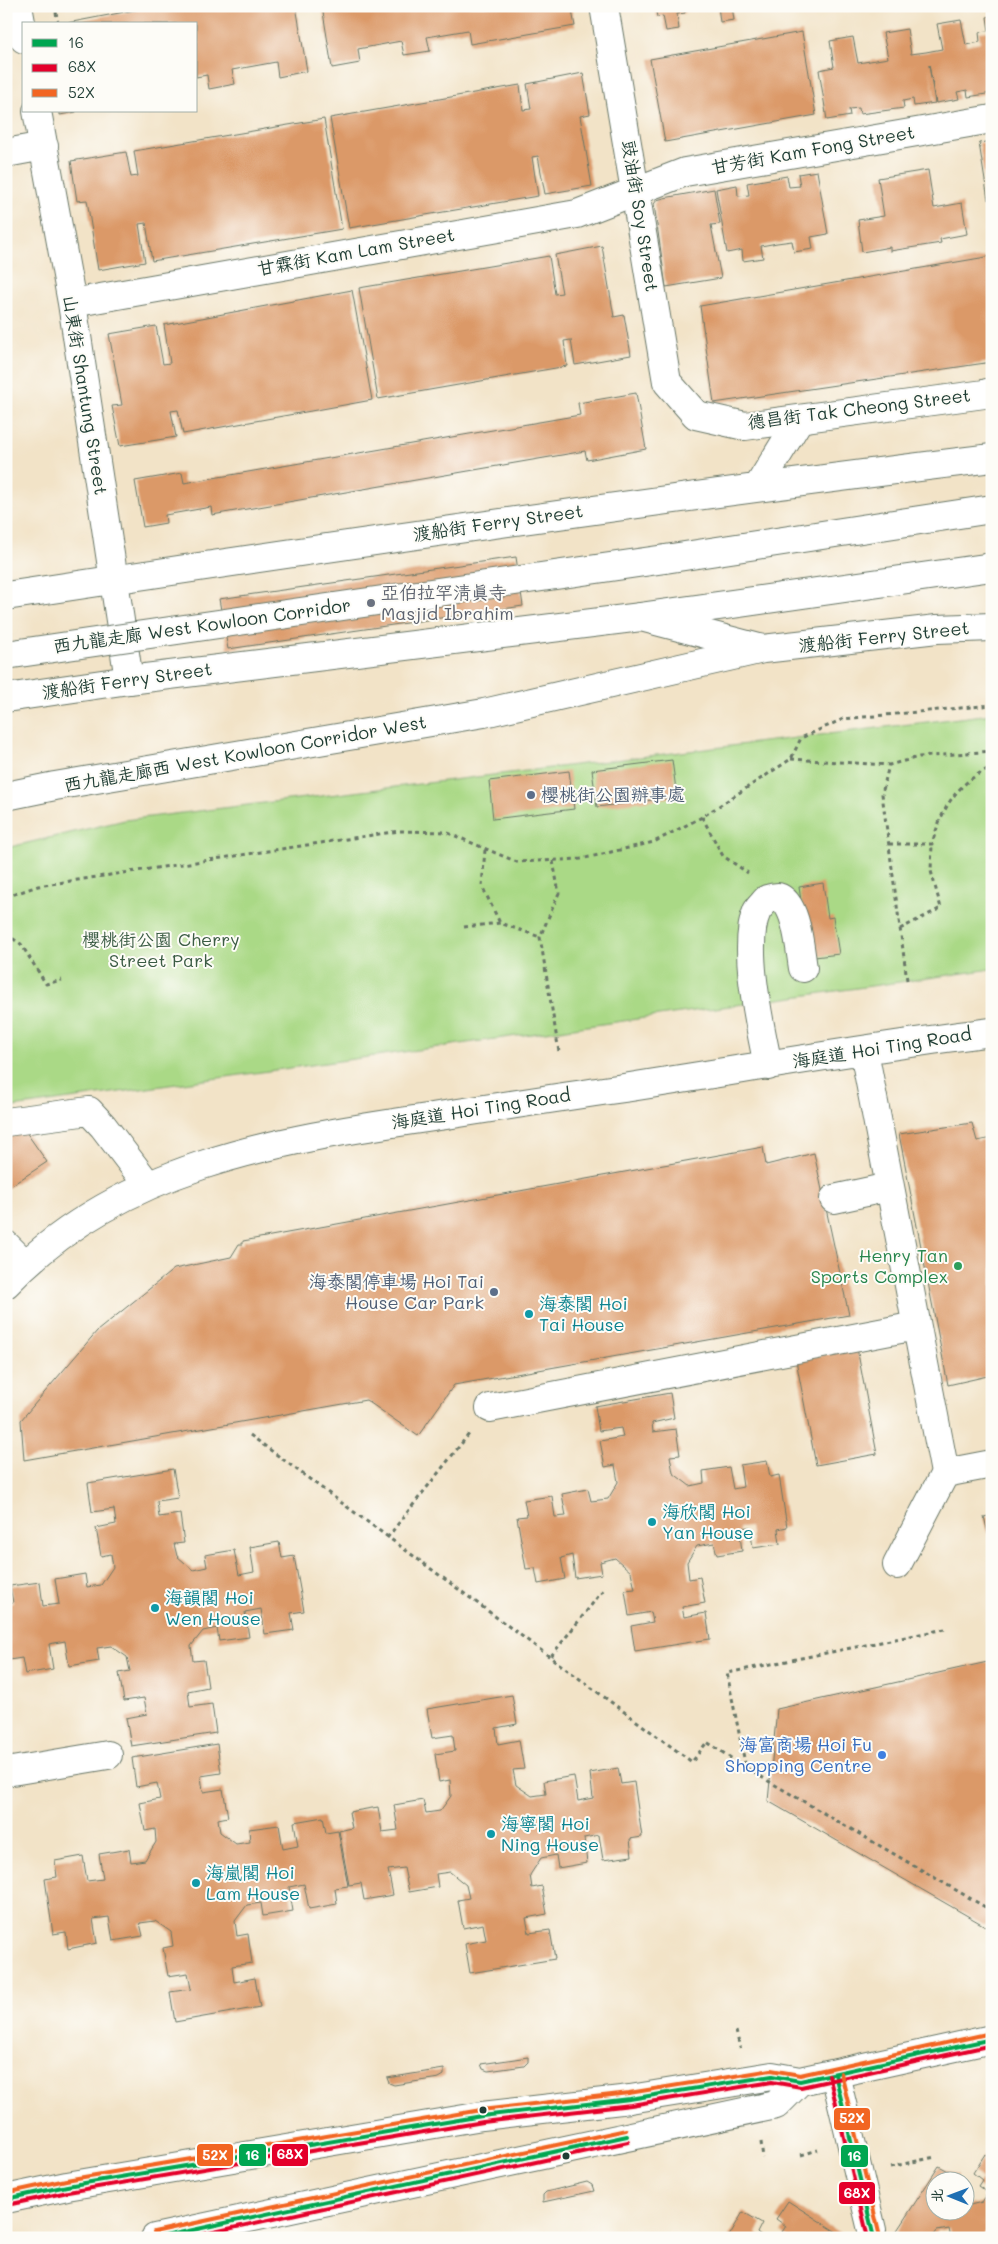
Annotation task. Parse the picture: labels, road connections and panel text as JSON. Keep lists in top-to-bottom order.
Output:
{
  "streets": {
    "main road": [
      "甘芳街 Kam Fong Street",
      "豉油街 Soy Street",
      "甘霖街 Kam Lam Street",
      "山東街 Shantung Street",
      "德昌街 Tak Cheong Street",
      "渡船街 Ferry Street",
      "西九龍走廊 West Kowloon Corridor",
      "西九龍走廊西 West Kowloon Corridor West",
      "海庭道 Hoi Ting Road"
    ]
  },
  "crossings": [
    ["甘芳街 Kam Fong Street", "豉油街 Soy Street"],
    ["甘芳街 Kam Fong Street", "甘霖街 Kam Lam Street"],
    ["豉油街 Soy Street", "甘霖街 Kam Lam Street"],
    ["豉油街 Soy Street", "德昌街 Tak Cheong Street"],
    ["甘霖街 Kam Lam Street", "山東街 Shantung Street"],
    ["山東街 Shantung Street", "渡船街 Ferry Street"],
    ["渡船街 Ferry Street", "西九龍走廊西 West Kowloon Corridor West"]
  ],
  "parks": ["櫻桃街公園 Cherry Street Park"],
  "places": [
    "亞伯拉罕清真寺 Masjid Ibrahim",
    "櫻桃街公園辦事處",
    "Henry Tan Sports Complex",
    "海泰閣停車場 Hoi Tai House Car Park",
    "海泰閣 Hoi Tai House",
    "海欣閣 Hoi Yan House",
    "海韻閣 Hoi Wen House",
    "海富商場 Hoi Fu Shopping Centre",
    "海寧閣 Hoi Ning House",
    "海嵐閣 Hoi Lam House"
  ],
  "lines": ["transit line 52X", "transit line 16", "transit line 68X"],
  "legend": ["16", "68X", "52X"],
  "north": "left"
}
